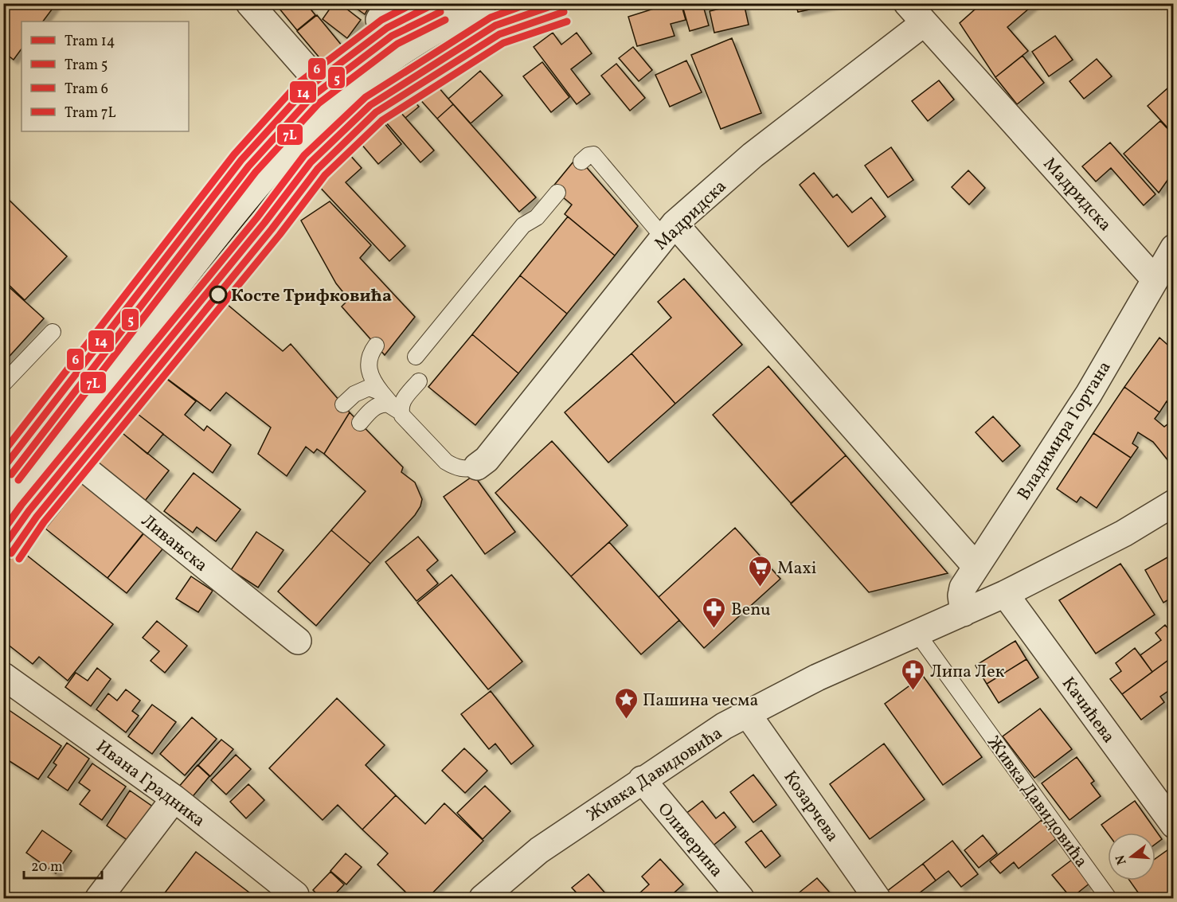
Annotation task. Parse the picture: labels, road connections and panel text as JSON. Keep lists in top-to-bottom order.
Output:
{
  "streets": {
    "street": [
      "Мадридска",
      "Владимира Гортана",
      "Ливањска",
      "Качићева",
      "Живка Давидовића",
      "Ивана Градника",
      "Козарчева",
      "Оливерина"
    ]
  },
  "crossings": [
    ["Мадридска", "Владимира Гортана"],
    ["Владимира Гортана", "Живка Давидовића"],
    ["Качићева", "Живка Давидовића"],
    ["Живка Давидовића", "Козарчева"],
    ["Живка Давидовића", "Оливерина"]
  ],
  "places": {
    "other": ["Косте Трифковића"],
    "supermarket": ["Maxi"],
    "pharmacy": ["Benu", "Липа Лек"],
    "place": ["Пашина чесма"]
  },
  "lines": [
    "tram line 14",
    "tram line 6",
    "tram line 5",
    "tram line 7L"
  ],
  "legend": [
    "Tram 14",
    "Tram 5",
    "Tram 6",
    "Tram 7L"
  ],
  "scale_bar": "20 m",
  "north": "left"
}
